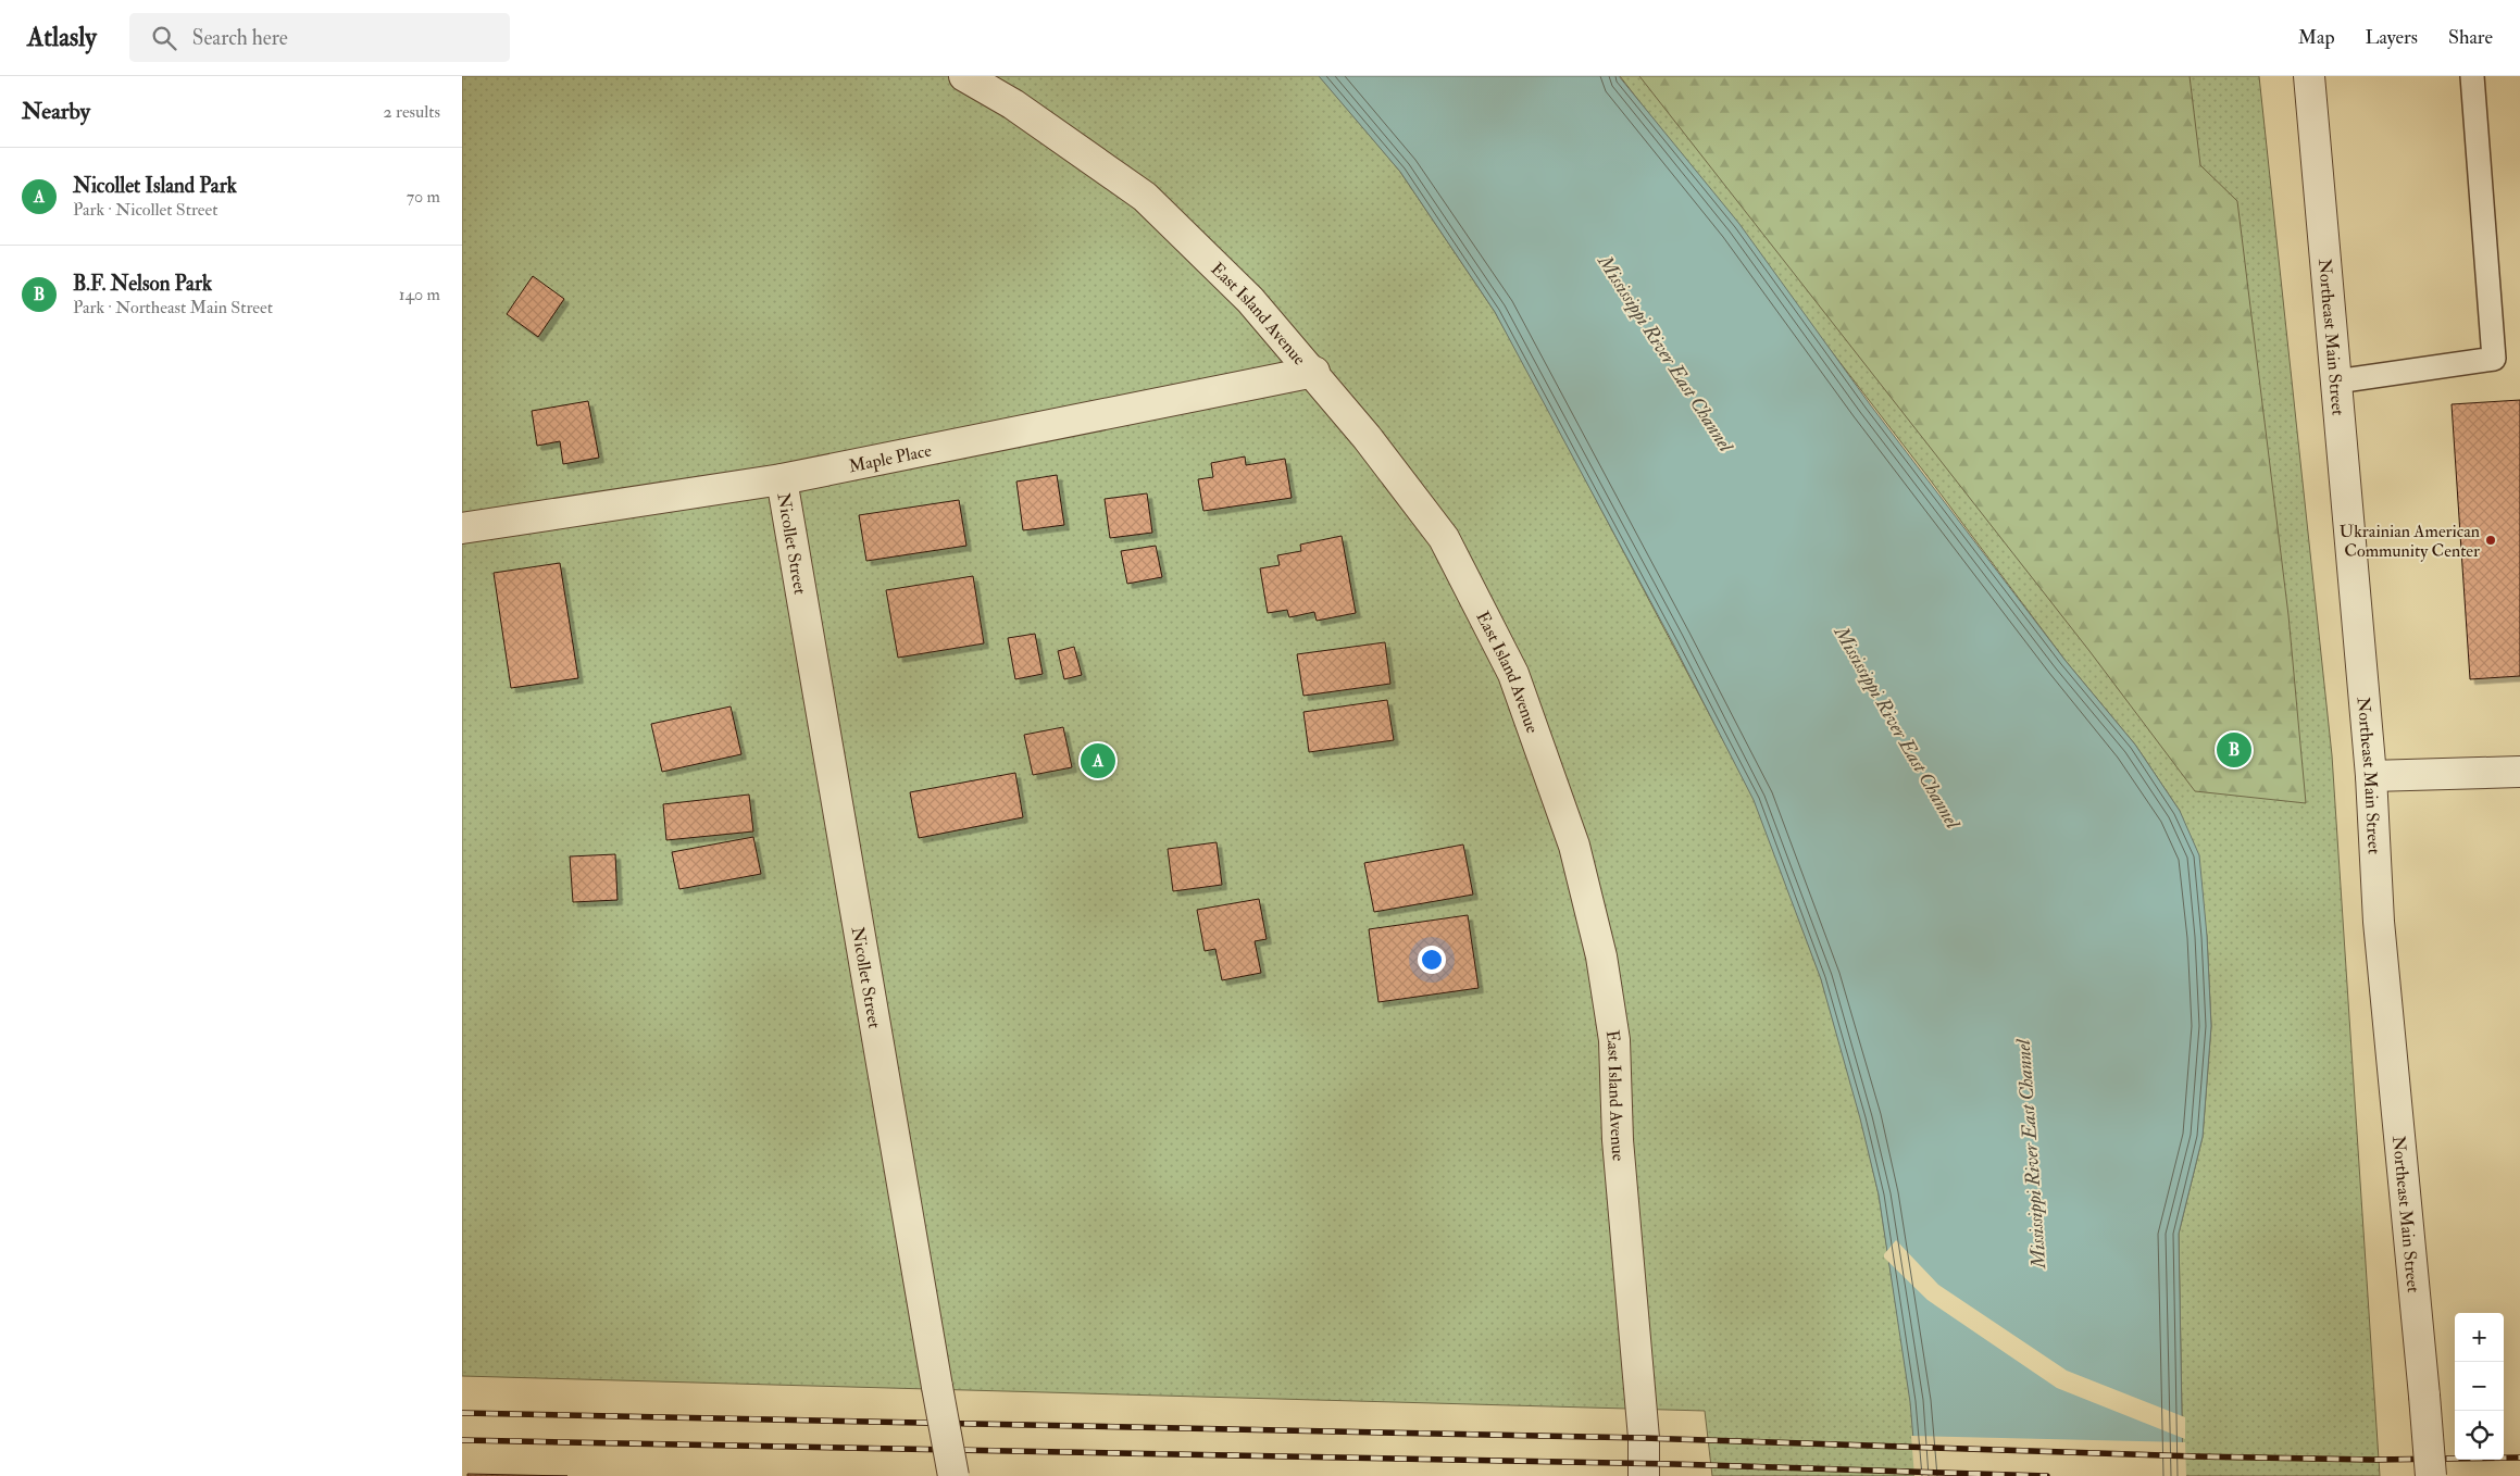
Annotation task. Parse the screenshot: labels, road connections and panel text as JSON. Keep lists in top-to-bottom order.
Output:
{
  "streets": {
    "street": [
      "East Island Avenue",
      "Northeast Main Street",
      "Maple Place",
      "Nicollet Street"
    ]
  },
  "crossings": [
    ["East Island Avenue", "Maple Place"],
    ["Maple Place", "Nicollet Street"]
  ],
  "water": ["Mississippi River East Channel"],
  "places": ["Ukrainian American Community Center"],
  "page": {
    "header": "Atlasly",
    "search": "Search here",
    "nav": ["Map", "Layers", "Share"],
    "heading": ["Nearby", "2 results"],
    "list": [
      {
        "mark": "A",
        "name": "Nicollet Island Park",
        "note": "Park · Nicollet Street",
        "value": "70 m"
      },
      {
        "mark": "B",
        "name": "B.F. Nelson Park",
        "note": "Park · Northeast Main Street",
        "value": "140 m"
      }
    ],
    "pins": ["B", "A"],
    "map_buttons": ["+", "−"]
  }
}
